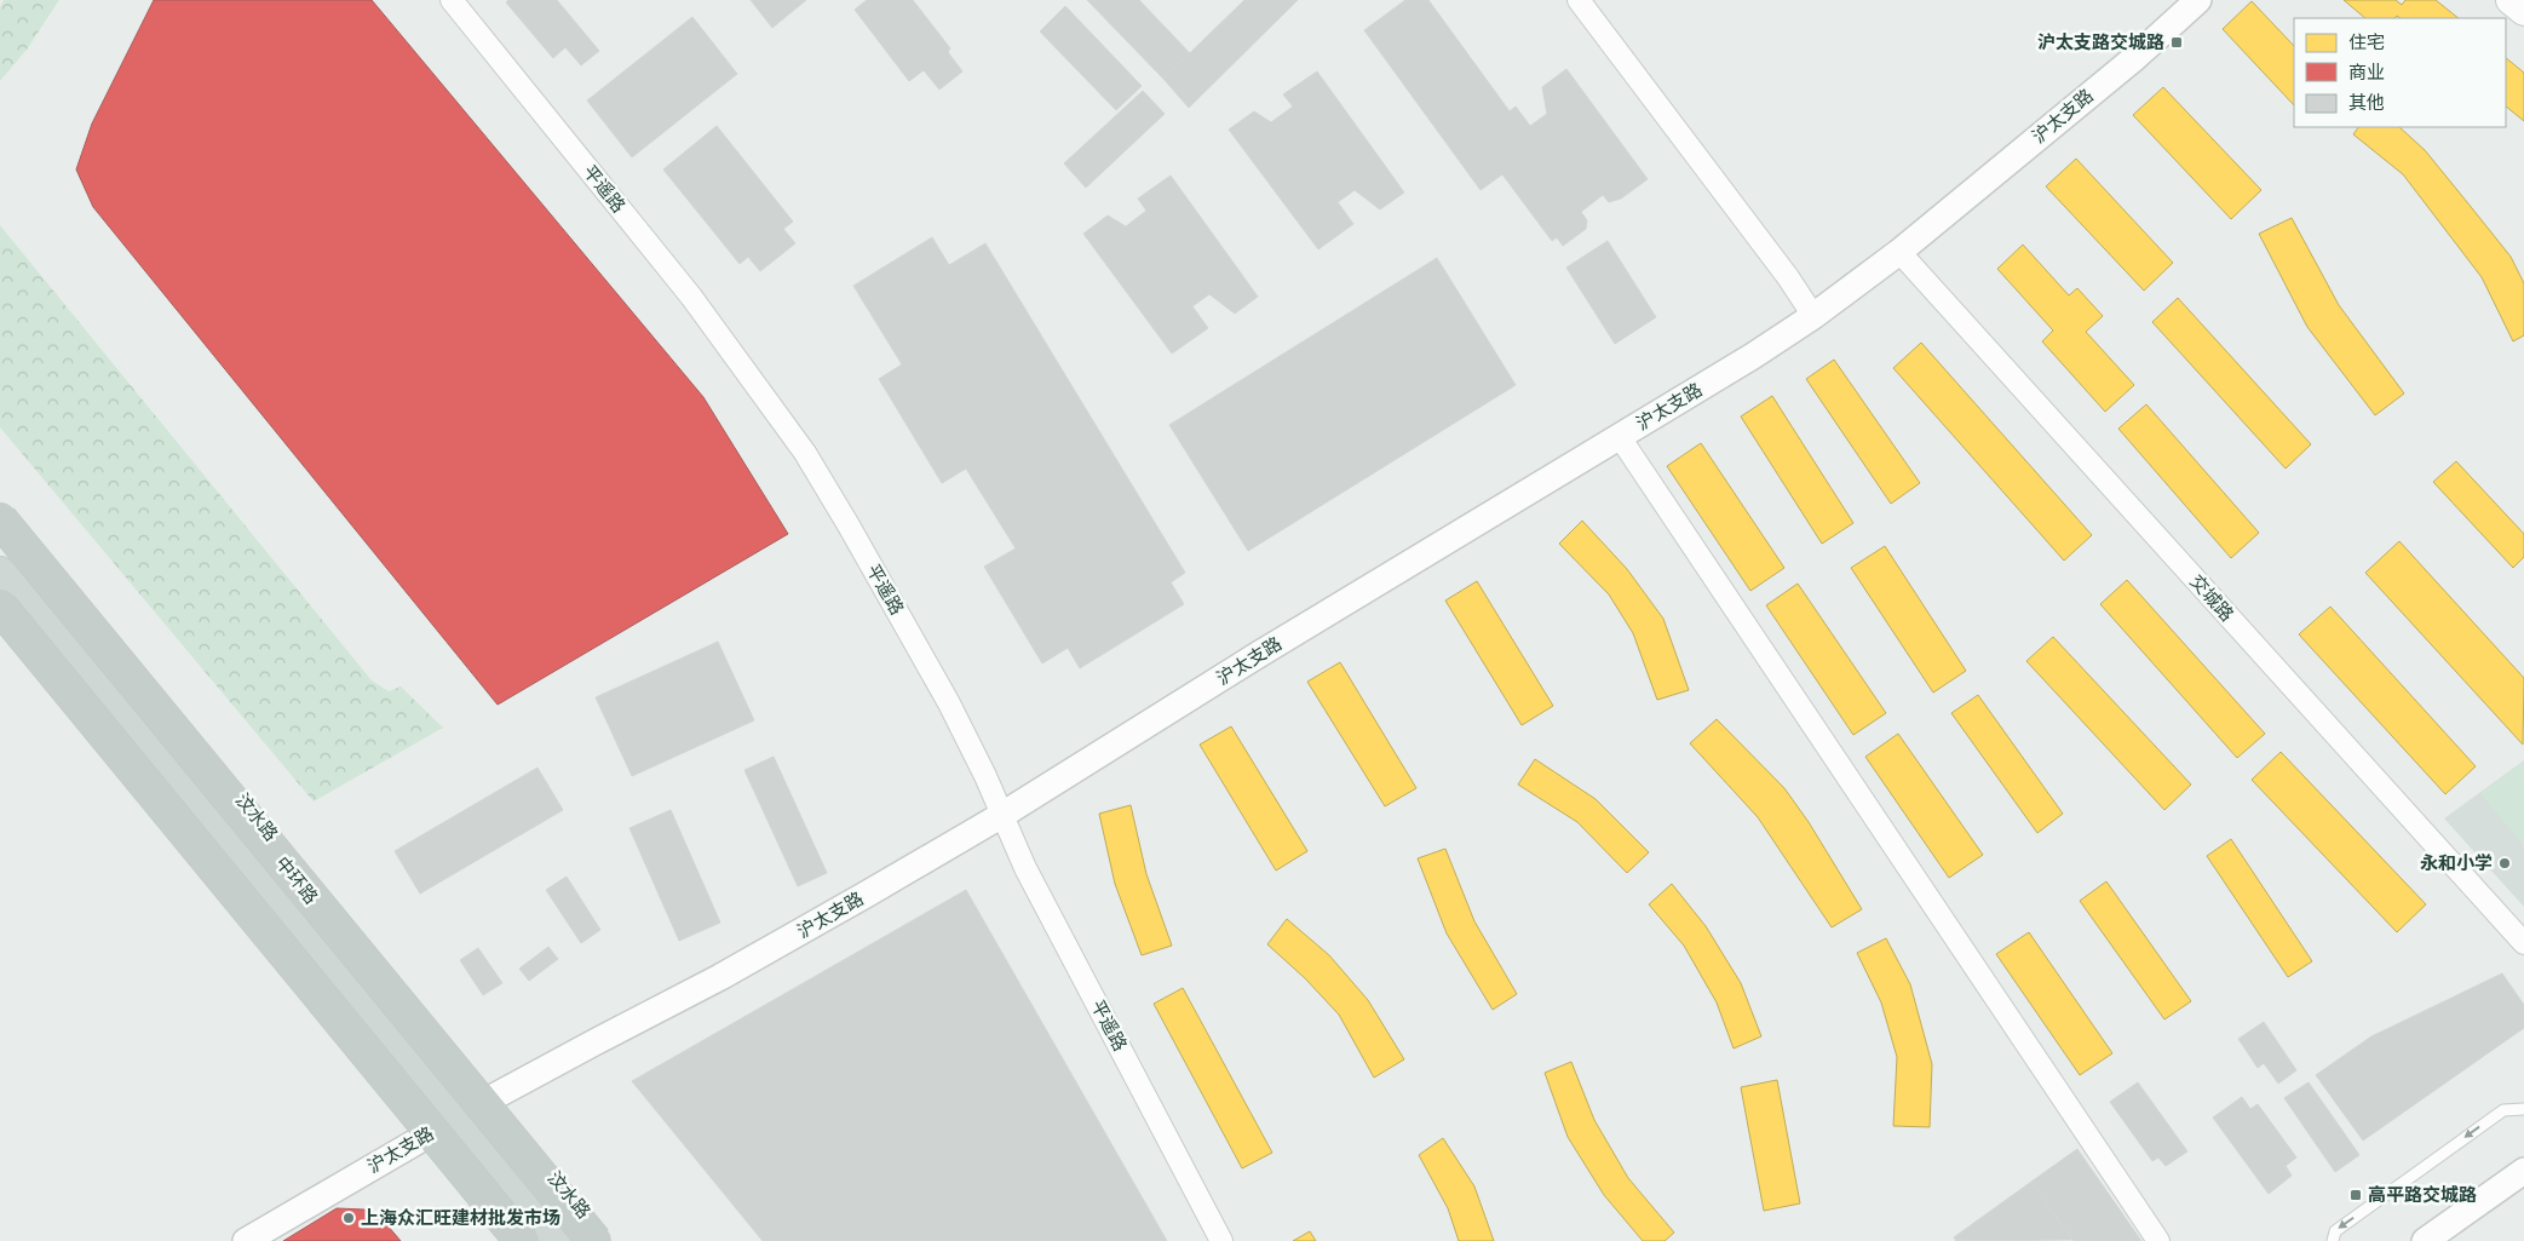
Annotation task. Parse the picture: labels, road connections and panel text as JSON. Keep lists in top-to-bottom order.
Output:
{
  "streets": {
    "highway": ["中环路"],
    "main road": ["汶水路"],
    "street": ["沪太支路", "平遥路", "交城路"]
  },
  "crossings": [
    ["沪太支路", "平遥路"],
    ["沪太支路", "交城路"],
    ["沪太支路", "汶水路"]
  ],
  "places": {
    "transit": ["沪太支路交城路", "高平路交城路"],
    "other": ["永和小学", "上海众汇旺建材批发市场"]
  },
  "legend": ["住宅", "商业", "其他"]
}
